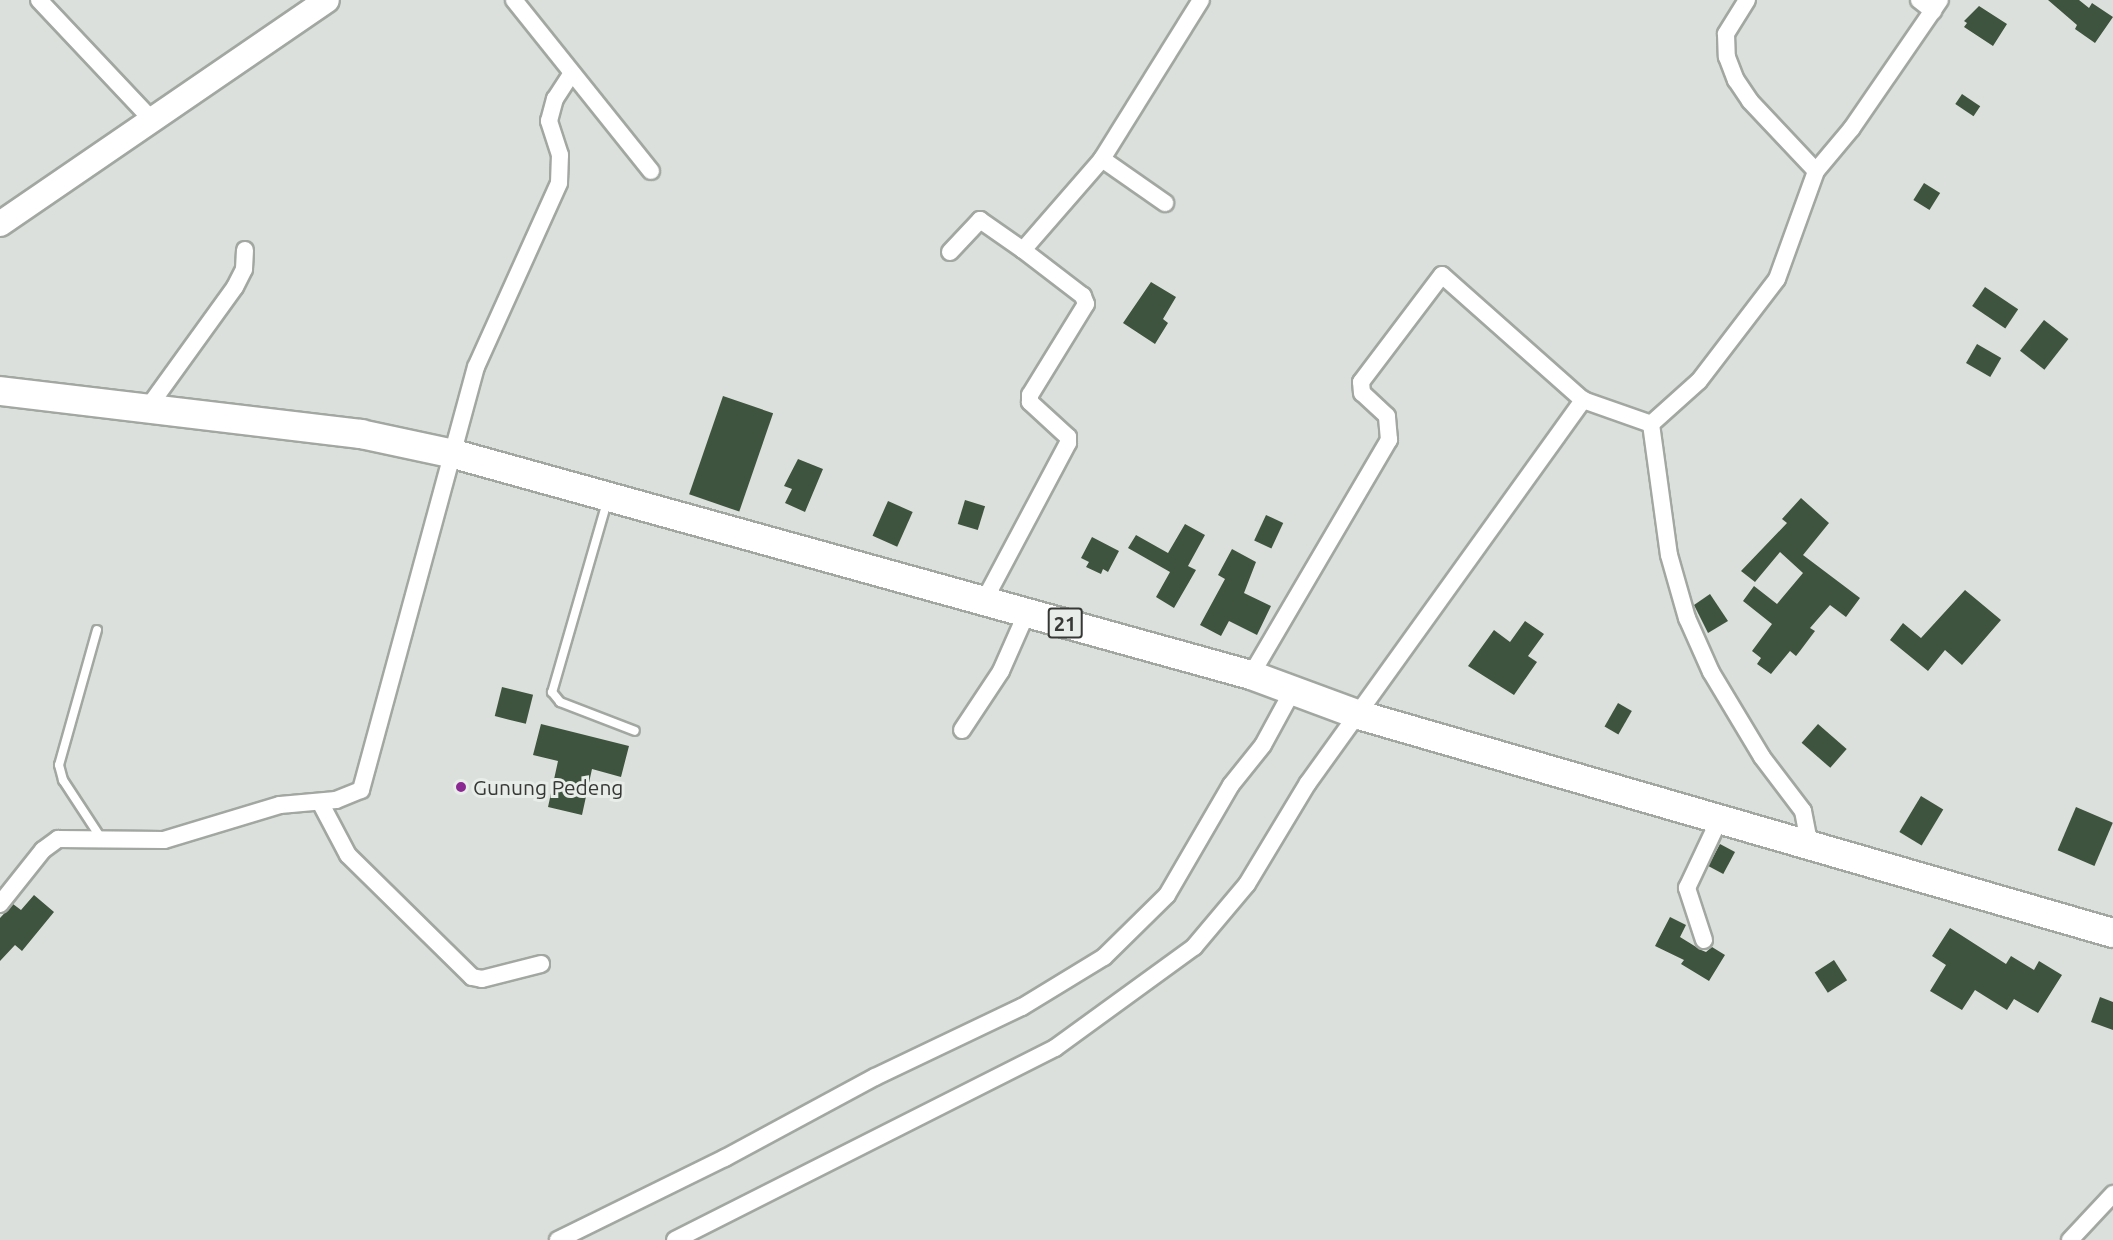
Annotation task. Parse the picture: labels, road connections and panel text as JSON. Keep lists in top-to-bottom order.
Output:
{
  "streets": {
    "highway": ["21"]
  },
  "places": ["Gunung Pedeng"]
}
